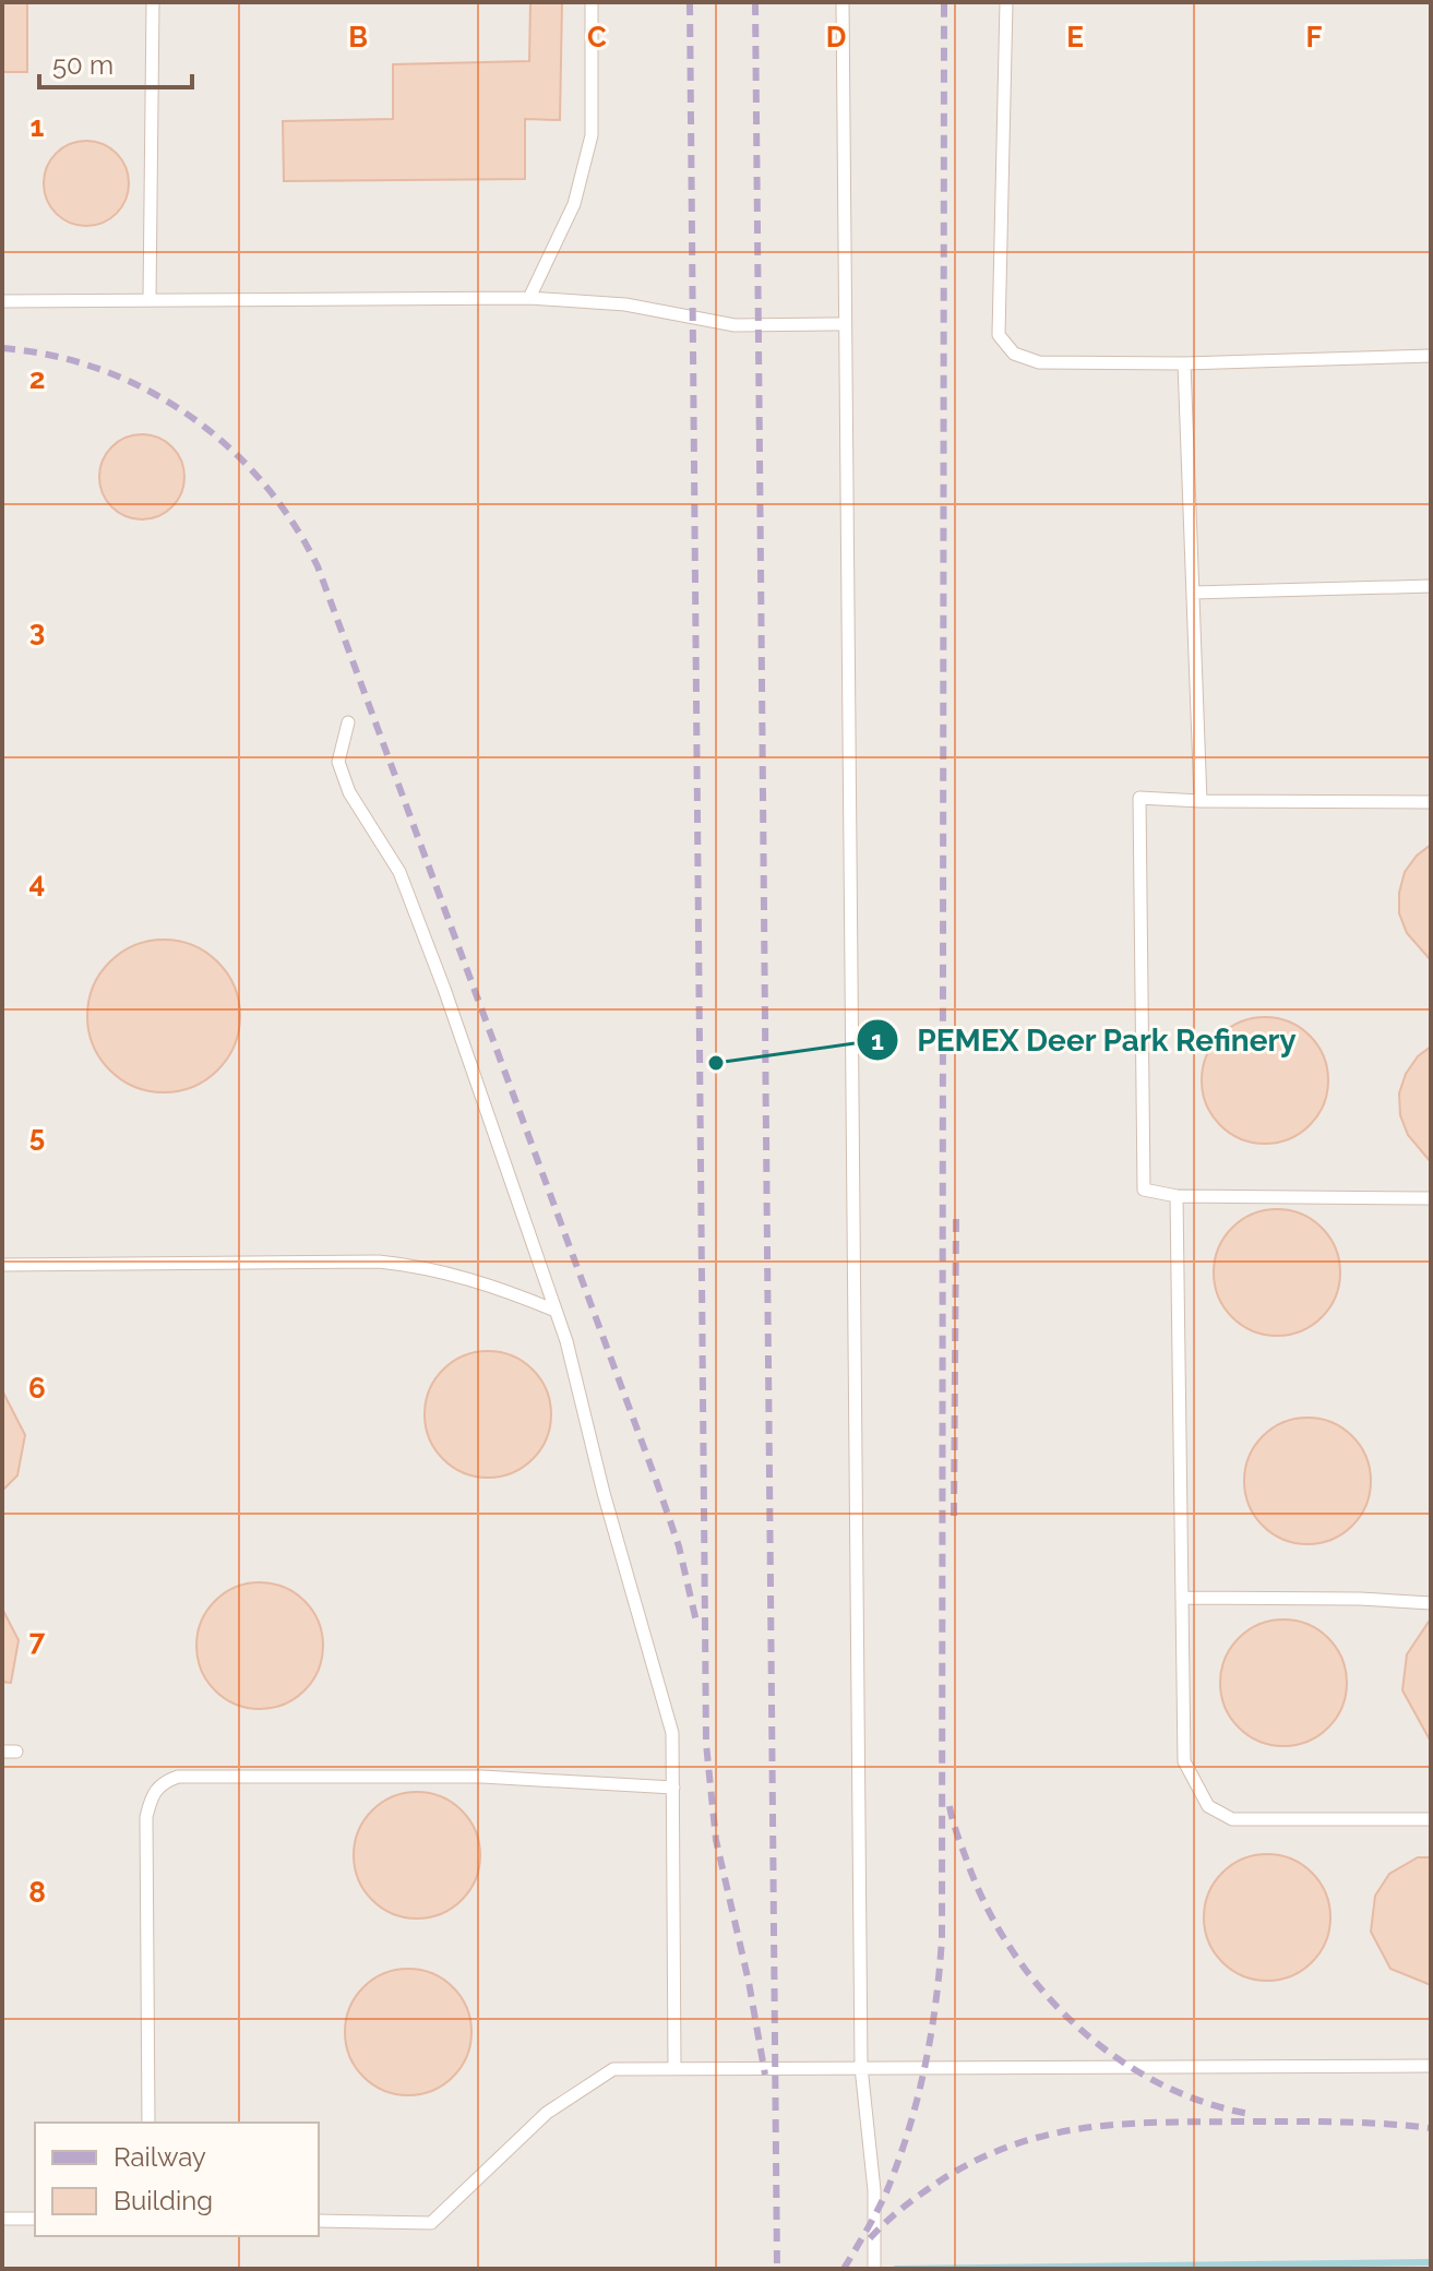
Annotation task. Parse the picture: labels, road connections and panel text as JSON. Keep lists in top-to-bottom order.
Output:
{
  "places": ["PEMEX Deer Park Refinery"],
  "legend": ["Railway", "Building"],
  "scale_bar": "50 m",
  "grid": {
    "columns": [
      "B",
      "C",
      "D",
      "E",
      "F"
    ],
    "rows": [
      "1",
      "2",
      "3",
      "4",
      "5",
      "6",
      "7",
      "8"
    ]
  }
}
